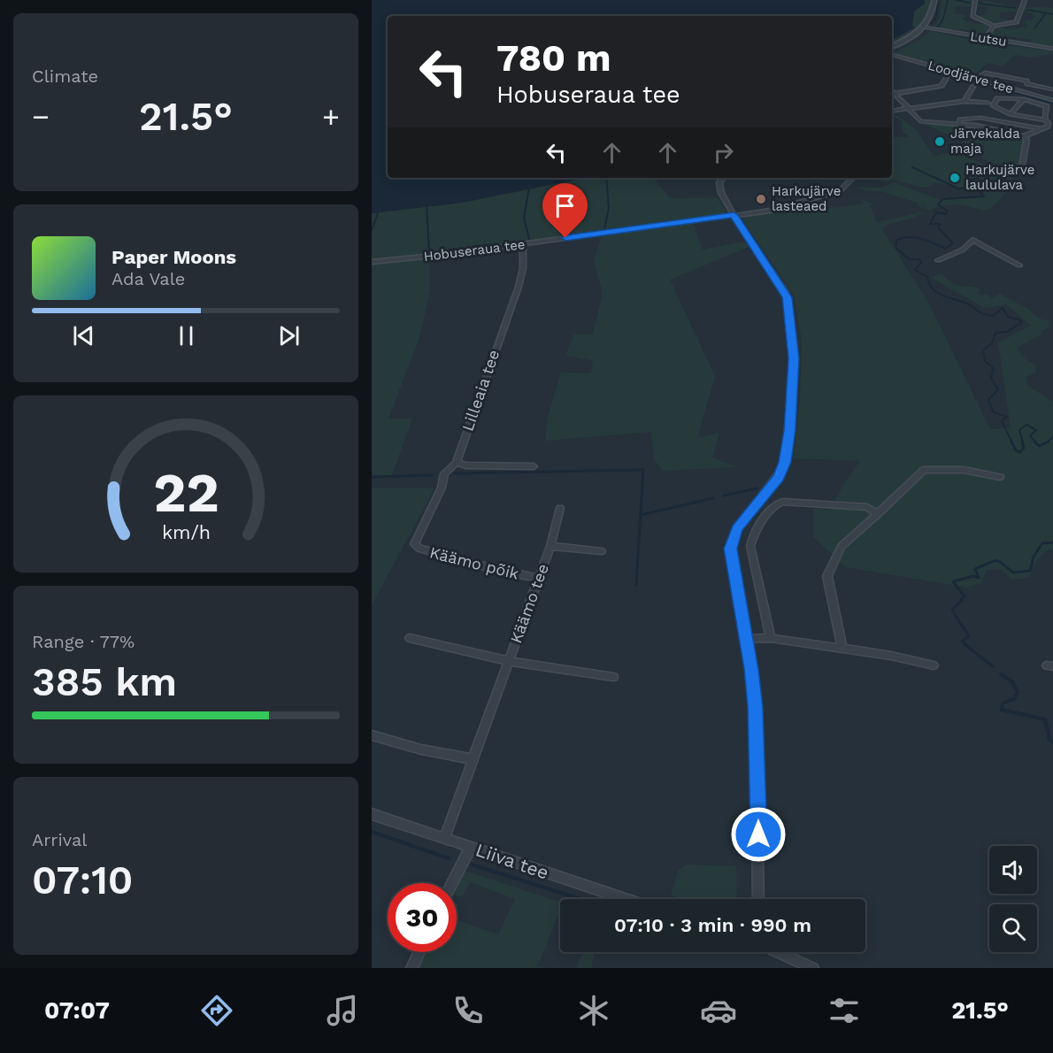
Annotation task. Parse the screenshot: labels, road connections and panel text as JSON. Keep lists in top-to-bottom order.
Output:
{
  "streets": {
    "street": [
      "Lutsu",
      "Loodjärve tee",
      "Hobuseraua tee",
      "Lilleaia tee",
      "Käämo põik",
      "Käämo tee",
      "Liiva tee"
    ]
  },
  "crossings": [
    ["Hobuseraua tee", "Lilleaia tee"],
    ["Lilleaia tee", "Käämo põik"],
    ["Käämo põik", "Käämo tee"],
    ["Käämo tee", "Liiva tee"]
  ],
  "places": ["Järvekalda maja", "Harkujärve laululava", "Harkujärve lasteaed"],
  "page": {
    "tile": [
      "Climate",
      ["Range · 77%", "385 km"],
      ["Arrival", "07:10"]
    ],
    "turn": ["780 m", "Hobuseraua tee"],
    "heat": ["−", "21.5°", "+"],
    "song": ["Paper Moons", "Ada Vale"],
    "limit": "30",
    "trip": "07:10 · 3 min · 990 m",
    "tabs": ["07:07", "21.5°"],
    "gauge": ["22", "km/h"]
  }
}
